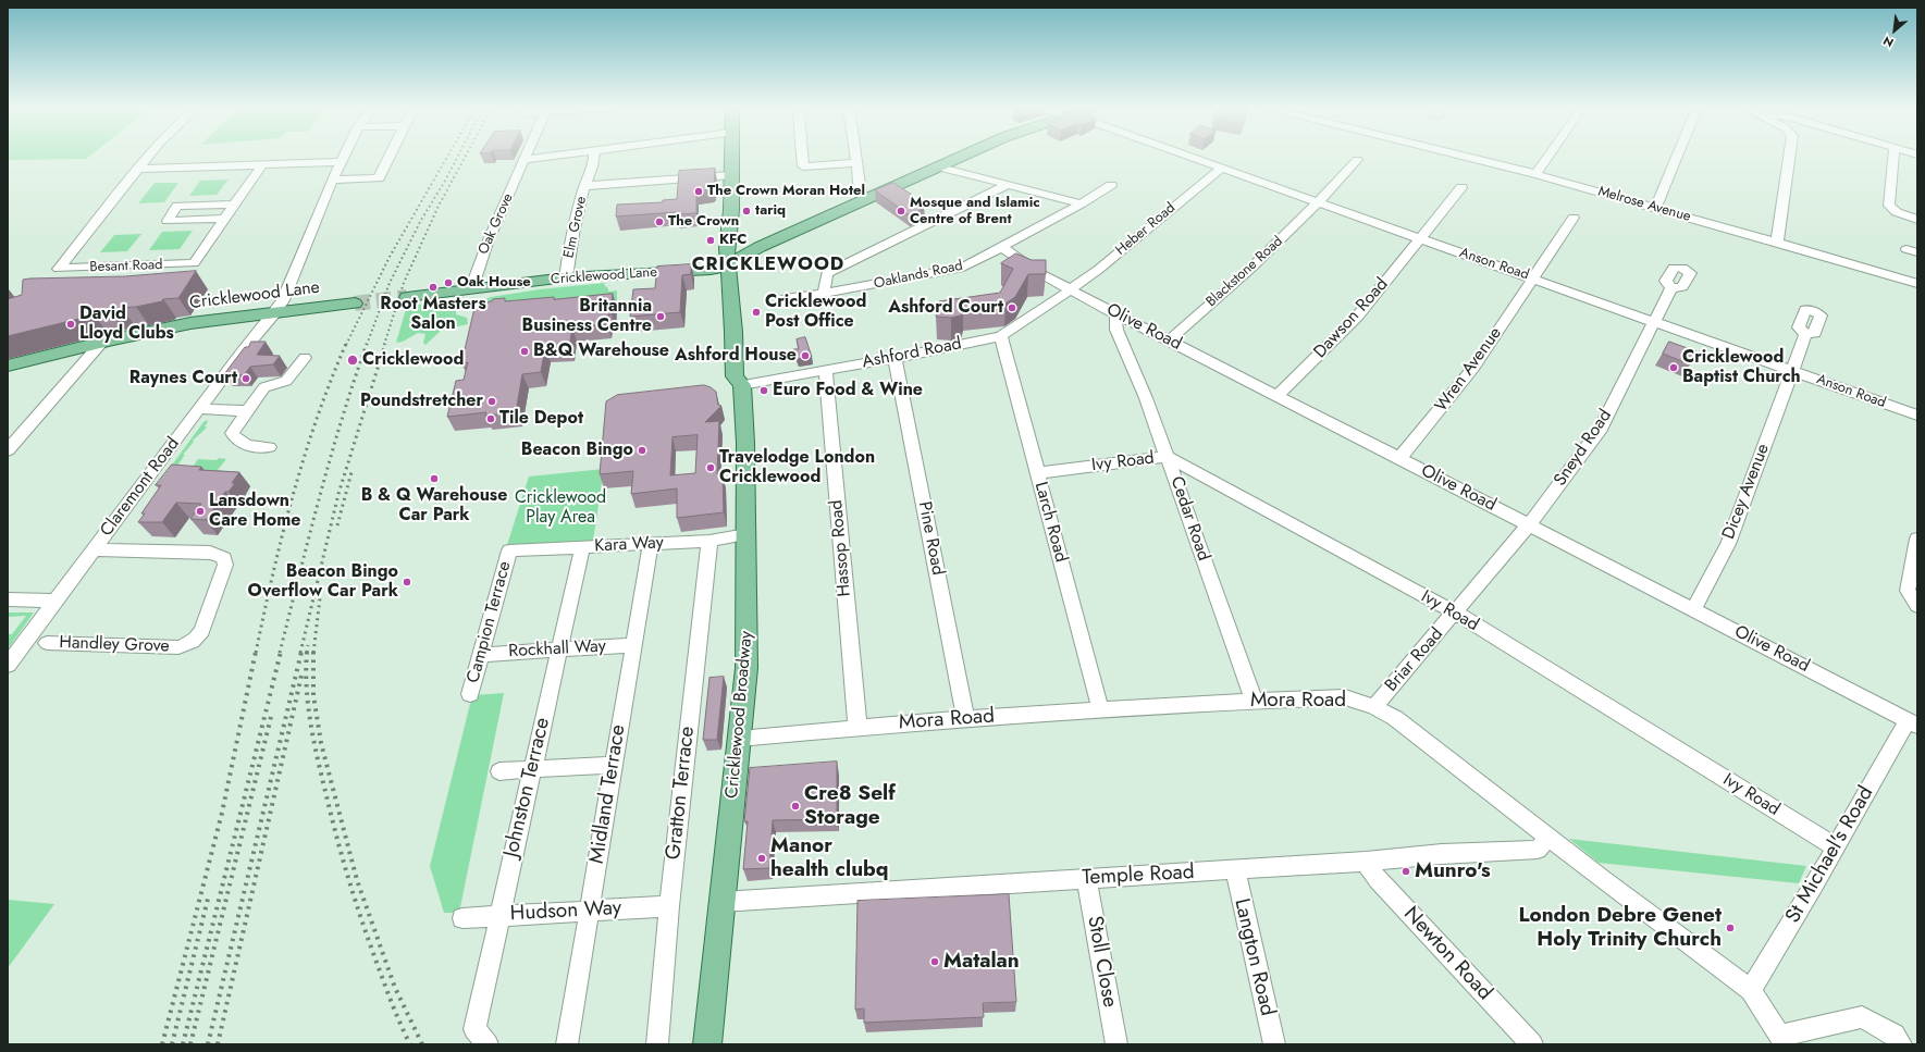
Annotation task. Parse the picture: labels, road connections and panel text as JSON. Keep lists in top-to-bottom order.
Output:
{
  "streets": {
    "main road": ["Cricklewood Lane", "Cricklewood Broadway"],
    "street": [
      "Melrose Avenue",
      "Oak Grove",
      "Elm Grove",
      "Heber Road",
      "Anson Road",
      "Besant Road",
      "Blackstone Road",
      "Oaklands Road",
      "Dawson Road",
      "Olive Road",
      "Ashford Road",
      "Wren Avenue",
      "Sneyd Road",
      "Ivy Road",
      "Claremont Road",
      "Dicey Avenue",
      "Cedar Road",
      "Larch Road",
      "Pine Road",
      "Kara Way",
      "Hassop Road",
      "Campion Terrace",
      "Handley Grove",
      "Rockhall Way",
      "Briar Road",
      "Mora Road",
      "Johnston Terrace",
      "Gratton Terrace",
      "Midland Terrace",
      "St Michael's Road",
      "Temple Road",
      "Hudson Way",
      "Newton Road",
      "Langton Road",
      "Stoll Close"
    ]
  },
  "crossings": [
    ["Oak Grove", "Cricklewood Lane"],
    ["Elm Grove", "Cricklewood Lane"],
    ["Heber Road", "Anson Road"],
    ["Heber Road", "Olive Road"],
    ["Heber Road", "Ashford Road"],
    ["Anson Road", "Blackstone Road"],
    ["Anson Road", "Dawson Road"],
    ["Anson Road", "Wren Avenue"],
    ["Anson Road", "Sneyd Road"],
    ["Anson Road", "Dicey Avenue"],
    ["Blackstone Road", "Olive Road"],
    ["Oaklands Road", "Olive Road"],
    ["Cricklewood Lane", "Claremont Road"],
    ["Cricklewood Lane", "Cricklewood Broadway"],
    ["Dawson Road", "Olive Road"],
    ["Olive Road", "Ashford Road"],
    ["Olive Road", "Wren Avenue"],
    ["Olive Road", "Sneyd Road"],
    ["Olive Road", "Dicey Avenue"],
    ["Olive Road", "Cedar Road"],
    ["Olive Road", "St Michael's Road"],
    ["Ashford Road", "Larch Road"],
    ["Ashford Road", "Pine Road"],
    ["Ashford Road", "Hassop Road"],
    ["Ashford Road", "Cricklewood Broadway"],
    ["Sneyd Road", "Ivy Road"],
    ["Sneyd Road", "Briar Road"],
    ["Ivy Road", "Cedar Road"],
    ["Ivy Road", "Larch Road"],
    ["Ivy Road", "Briar Road"],
    ["Ivy Road", "St Michael's Road"],
    ["Claremont Road", "Handley Grove"],
    ["Cedar Road", "Mora Road"],
    ["Larch Road", "Mora Road"],
    ["Pine Road", "Mora Road"],
    ["Kara Way", "Campion Terrace"],
    ["Kara Way", "Cricklewood Broadway"],
    ["Kara Way", "Johnston Terrace"],
    ["Kara Way", "Gratton Terrace"],
    ["Kara Way", "Midland Terrace"],
    ["Hassop Road", "Mora Road"],
    ["Campion Terrace", "Rockhall Way"],
    ["Rockhall Way", "Johnston Terrace"],
    ["Rockhall Way", "Midland Terrace"],
    ["Briar Road", "Mora Road"],
    ["Mora Road", "Cricklewood Broadway"],
    ["Mora Road", "St Michael's Road"],
    ["Mora Road", "Temple Road"],
    ["Cricklewood Broadway", "Temple Road"],
    ["Johnston Terrace", "Hudson Way"],
    ["Gratton Terrace", "Hudson Way"],
    ["Midland Terrace", "Hudson Way"],
    ["Temple Road", "Newton Road"],
    ["Temple Road", "Langton Road"],
    ["Temple Road", "Stoll Close"]
  ],
  "districts": ["CRICKLEWOOD"],
  "parks": ["Cricklewood Play Area"],
  "places": [
    "The Crown Moran Hotel",
    "tariq",
    "Mosque and Islamic Centre of Brent",
    "The Crown",
    "KFC",
    "Oak House",
    "Root Masters Salon",
    "Ashford Court",
    "Cricklewood Post Office",
    "Britannia Business Centre",
    "David Lloyd Clubs",
    "B&Q Warehouse",
    "Ashford House",
    "Cricklewood",
    "Cricklewood Baptist Church",
    "Raynes Court",
    "Euro Food & Wine",
    "Poundstretcher",
    "Tile Depot",
    "Beacon Bingo",
    "Travelodge London Cricklewood",
    "B & Q Warehouse Car Park",
    "Lansdown Care Home",
    "Beacon Bingo Overflow Car Park",
    "Cre8 Self Storage",
    "Manor health clubq",
    "Munro's",
    "London Debre Genet Holy Trinity Church",
    "Matalan"
  ],
  "north": "bottom left"
}
